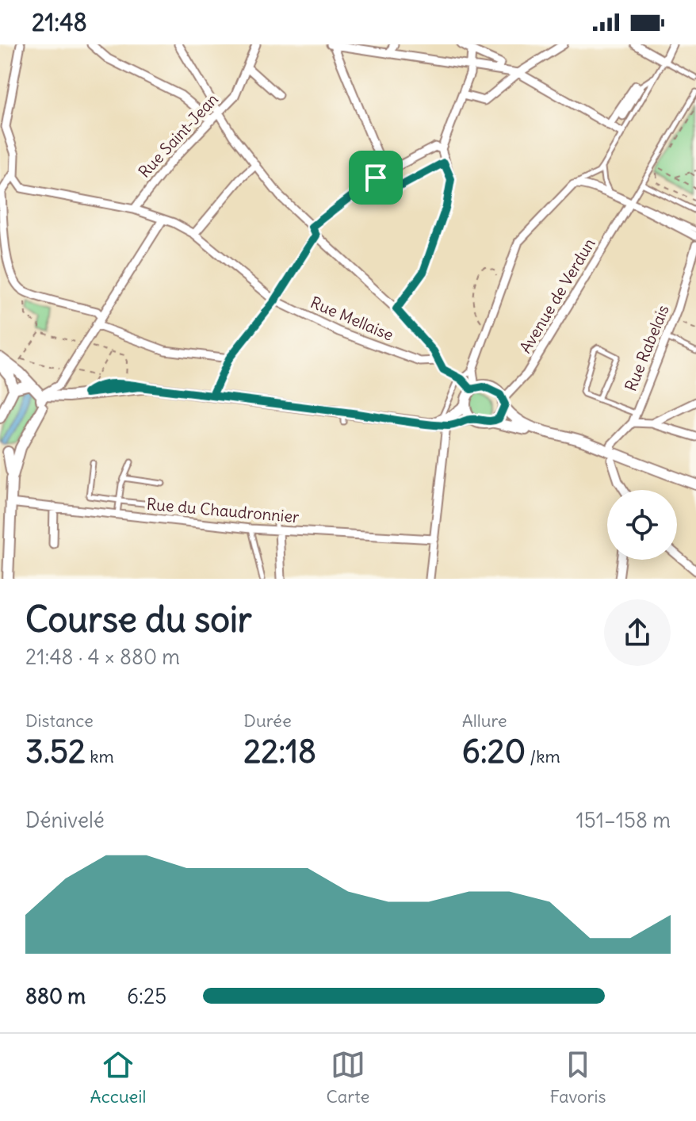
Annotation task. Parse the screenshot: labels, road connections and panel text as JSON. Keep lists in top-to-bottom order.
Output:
{
  "streets": {
    "street": [
      "Rue Saint-Jean",
      "Avenue de Verdun",
      "Rue Mellaise",
      "Rue Rabelais",
      "Rue du Chaudronnier"
    ]
  },
  "crossings": [
    ["Rue Saint-Jean", "Rue Mellaise"],
    ["Avenue de Verdun", "Rue Mellaise"]
  ],
  "page": {
    "status": "21:48",
    "heading": ["Course du soir", "21:48 · 4 × 880 m"],
    "stats": [
      ["Distance", "3.52 km"],
      ["Durée", "22:18"],
      ["Allure", "6:20 /km"]
    ],
    "chart": ["Dénivelé", "151–158 m"],
    "list": [
      {
        "name": "880 m",
        "note": "6:25"
      }
    ],
    "tabs": ["Accueil", "Carte", "Favoris"]
  }
}
